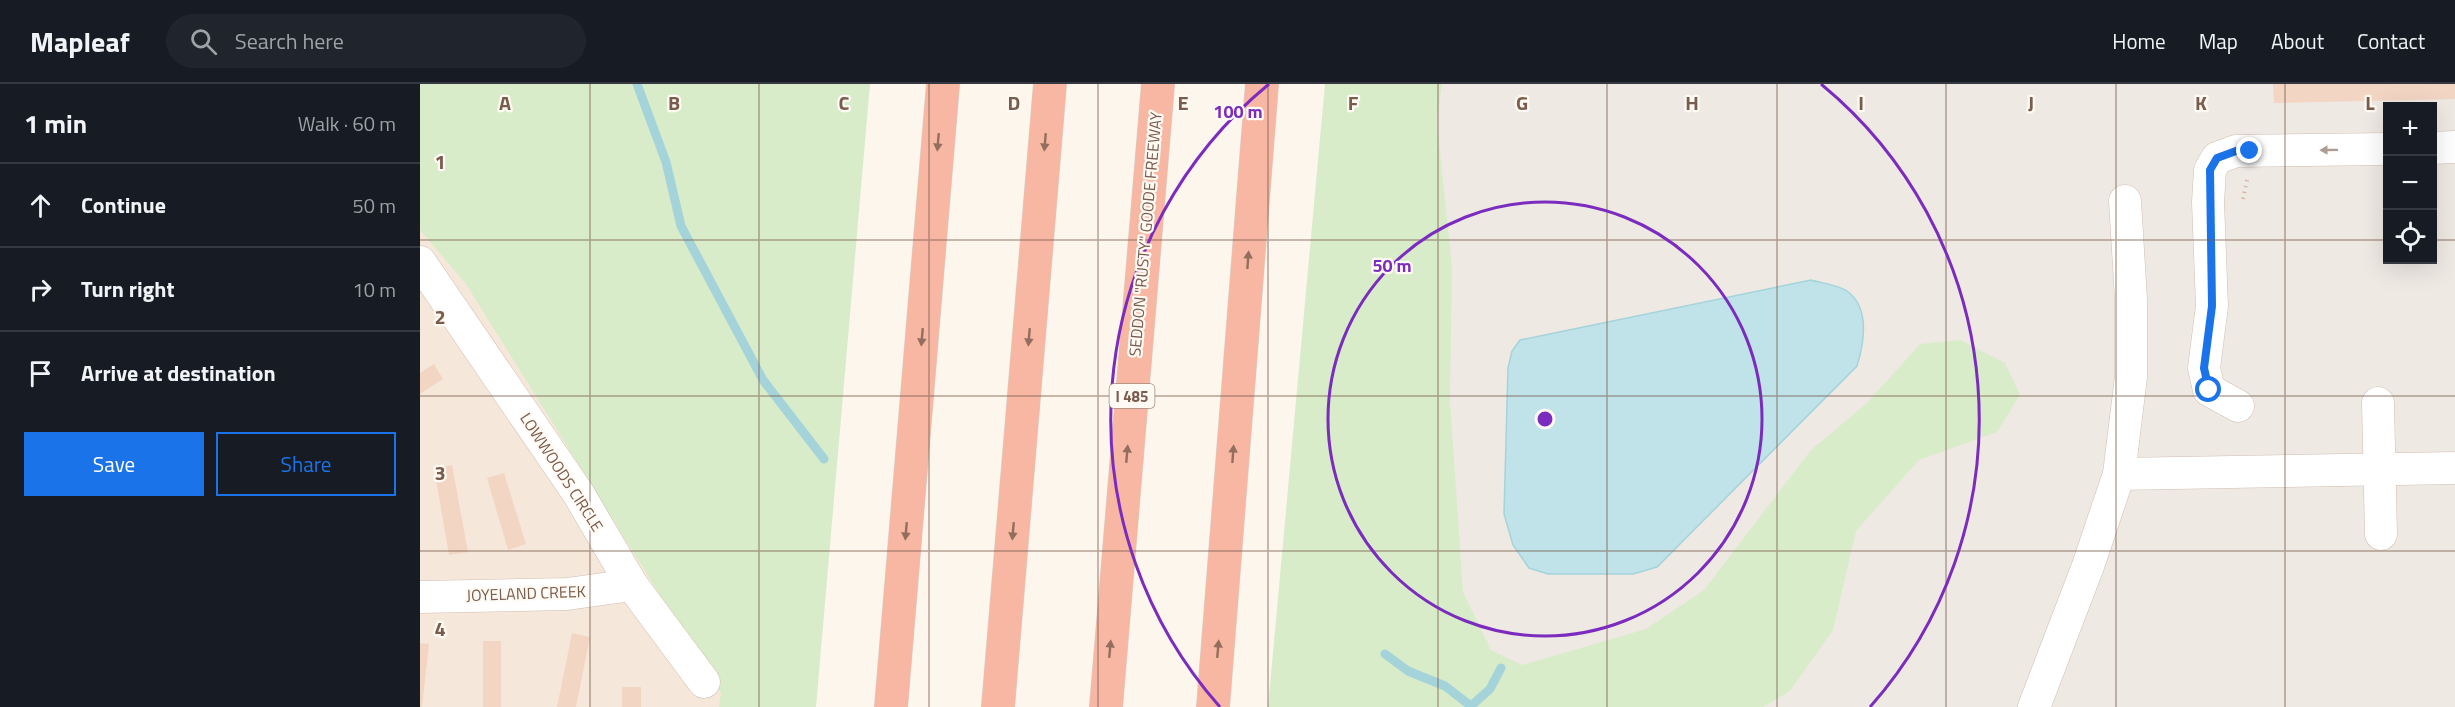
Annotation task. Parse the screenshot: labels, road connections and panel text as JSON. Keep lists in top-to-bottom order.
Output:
{
  "streets": {
    "highway": ["SEDDON \"RUSTY\" GOODE FREEWAY", "I 485"],
    "street": ["LOWWOODS CIRCLE", "JOYELAND CREEK"]
  },
  "crossings": [
    ["LOWWOODS CIRCLE", "JOYELAND CREEK"]
  ],
  "page": {
    "header": "Mapleaf",
    "search": "Search here",
    "nav": [
      "Home",
      "Map",
      "About",
      "Contact"
    ],
    "heading": ["1 min", "Walk · 60 m"],
    "map_buttons": ["+", "−"],
    "list": [
      ["Continue", "50 m"],
      ["Turn right", "10 m"],
      "Arrive at destination"
    ],
    "buttons": ["Save", "Share"]
  },
  "grid": {
    "columns": [
      "A",
      "B",
      "C",
      "D",
      "E",
      "F",
      "G",
      "H",
      "I",
      "J",
      "K",
      "L"
    ],
    "rows": [
      "1",
      "2",
      "3",
      "4"
    ]
  },
  "rings": ["100 m", "50 m"]
}
